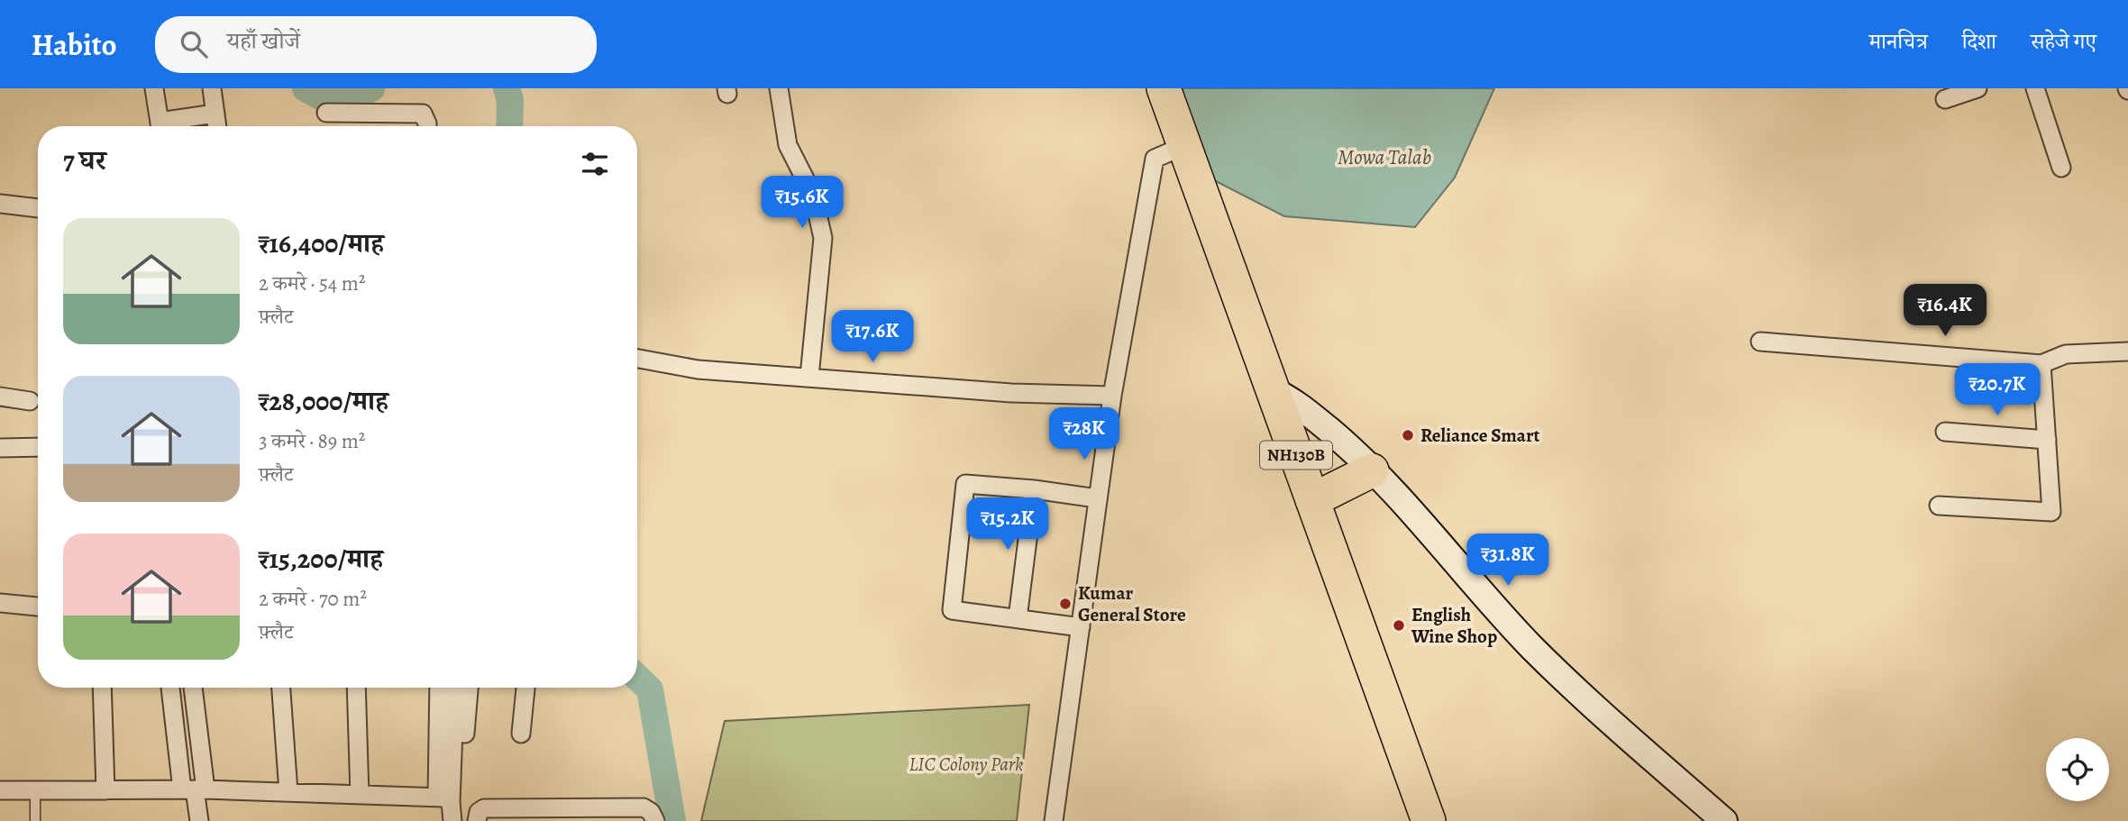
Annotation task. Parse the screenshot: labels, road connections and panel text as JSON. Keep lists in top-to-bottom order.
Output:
{
  "streets": {
    "highway": ["NH130B"]
  },
  "water": ["Mowa Talab"],
  "parks": ["LIC Colony Park"],
  "places": ["Reliance Smart", "Kumar General Store", "English Wine Shop"],
  "page": {
    "header": "Habito",
    "search": "यहाँ खोजें",
    "nav": ["मानचित्र", "दिशा", "सहेजे गए"],
    "heading": "7 घर",
    "price": [
      "₹15.6K",
      "₹16.4K",
      "₹17.6K",
      "₹20.7K",
      "₹28K",
      "₹15.2K",
      "₹31.8K"
    ],
    "list": [
      {
        "name": "₹16,400/माह",
        "note": "2 कमरे · 54 m² · फ़्लैट"
      },
      {
        "name": "₹28,000/माह",
        "note": "3 कमरे · 89 m² · फ़्लैट"
      },
      {
        "name": "₹15,200/माह",
        "note": "2 कमरे · 70 m² · फ़्लैट"
      }
    ]
  }
}
